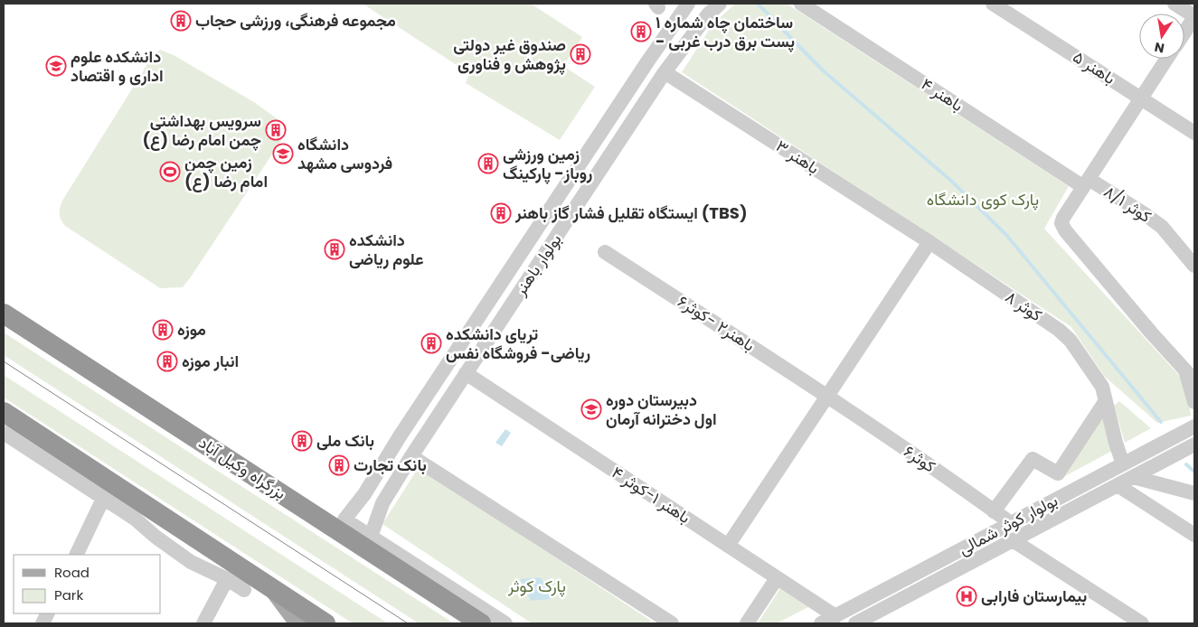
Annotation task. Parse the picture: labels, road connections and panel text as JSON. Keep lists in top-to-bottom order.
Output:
{
  "streets": {
    "highway": ["بزرگراه وکیل آباد"],
    "street": [
      "باهنر ۵",
      "باهنر ۴",
      "باهنر ۳",
      "کوثر ۸/۱",
      "بولوار باهنر",
      "کوثر ۸",
      "باهنر۲ -کوثر۶",
      "کوثر۶",
      "باهنر ۱-کوثر ۴",
      "بولوار کوثر شمالی"
    ]
  },
  "crossings": [
    ["باهنر ۴", "کوثر ۸/۱"],
    ["باهنر ۳", "بولوار باهنر"],
    ["باهنر ۳", "کوثر ۸"],
    ["بولوار باهنر", "باهنر ۱-کوثر ۴"],
    ["باهنر۲ -کوثر۶", "کوثر۶"],
    ["کوثر۶", "بولوار کوثر شمالی"],
    ["باهنر ۱-کوثر ۴", "بولوار کوثر شمالی"]
  ],
  "parks": ["پارک کوی دانشگاه", "پارک کوثر"],
  "places": {
    "building": [
      "مجموعه فرهنگی، ورزشی حجاب",
      "ساختمان چاه شماره ۱ - پست برق درب غربی",
      "صندوق غیر دولتی پژوهش و فناوری",
      "سرویس بهداشتی چمن امام رضا (ع)",
      "زمین ورزشی روباز- پارکینگ",
      "ایستگاه تقلیل فشار گاز باهنر (TBS)",
      "دانشکده علوم ریاضی",
      "موزه",
      "تریای دانشکده ریاضی- فروشگاه نفس",
      "انبار موزه",
      "بانک ملی",
      "بانک تجارت"
    ],
    "school or university": ["دانشکده علوم اداری و اقتصاد", "دانشگاه فردوسی مشهد", "دبیرستان دوره اول دخترانه آرمان"],
    "sports": ["زمین چمن امام رضا (ع)"],
    "hospital": ["بیمارستان فارابی"]
  },
  "legend": ["Road", "Park"],
  "north": "bottom"
}
